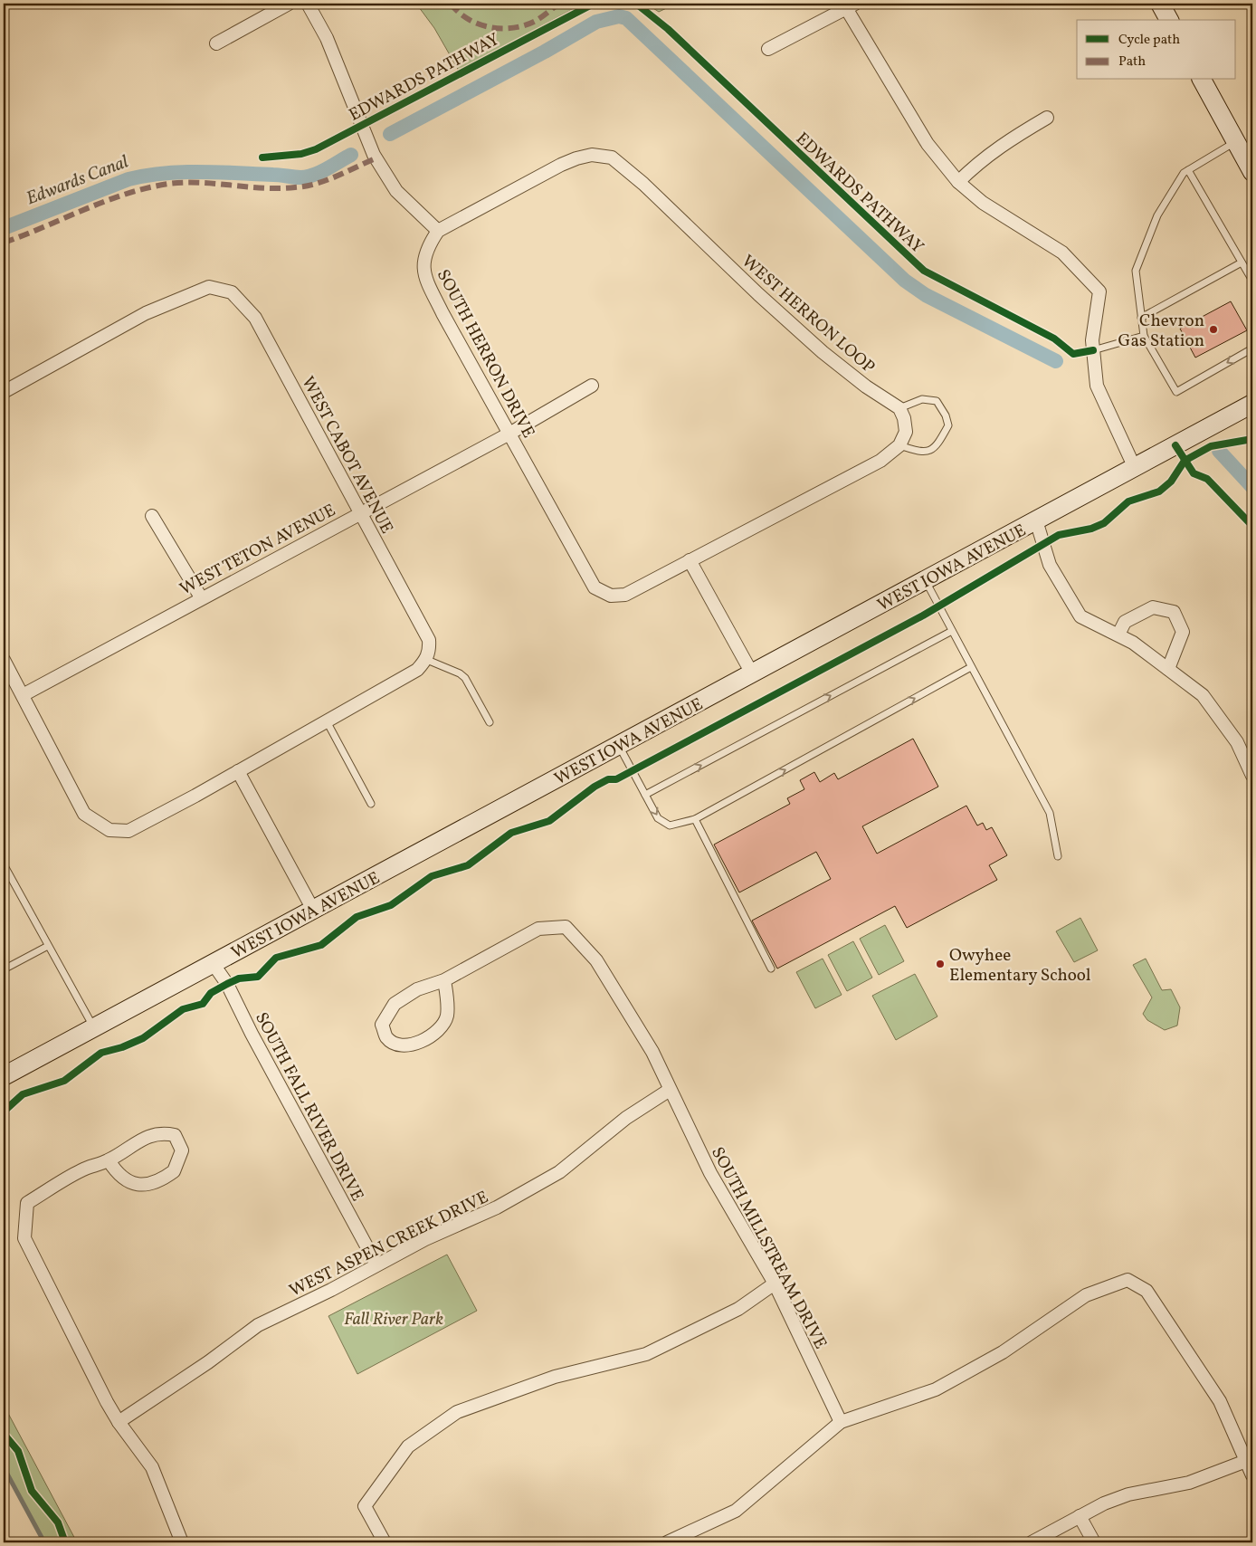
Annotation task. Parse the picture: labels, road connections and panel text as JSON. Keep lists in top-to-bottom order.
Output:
{
  "streets": {
    "street": [
      "WEST HERRON LOOP",
      "SOUTH HERRON DRIVE",
      "WEST CABOT AVENUE",
      "WEST TETON AVENUE",
      "WEST IOWA AVENUE",
      "SOUTH FALL RIVER DRIVE",
      "WEST ASPEN CREEK DRIVE",
      "SOUTH MILLSTREAM DRIVE"
    ],
    "cycle path": ["EDWARDS PATHWAY"]
  },
  "crossings": [
    ["WEST HERRON LOOP", "SOUTH HERRON DRIVE"],
    ["SOUTH HERRON DRIVE", "WEST TETON AVENUE"],
    ["WEST CABOT AVENUE", "WEST TETON AVENUE"],
    ["WEST IOWA AVENUE", "SOUTH FALL RIVER DRIVE"],
    ["SOUTH FALL RIVER DRIVE", "WEST ASPEN CREEK DRIVE"],
    ["WEST ASPEN CREEK DRIVE", "SOUTH MILLSTREAM DRIVE"]
  ],
  "water": ["Edwards Canal"],
  "parks": ["Fall River Park"],
  "places": ["Chevron Gas Station", "Owyhee Elementary School"],
  "legend": ["Cycle path", "Path"]
}
